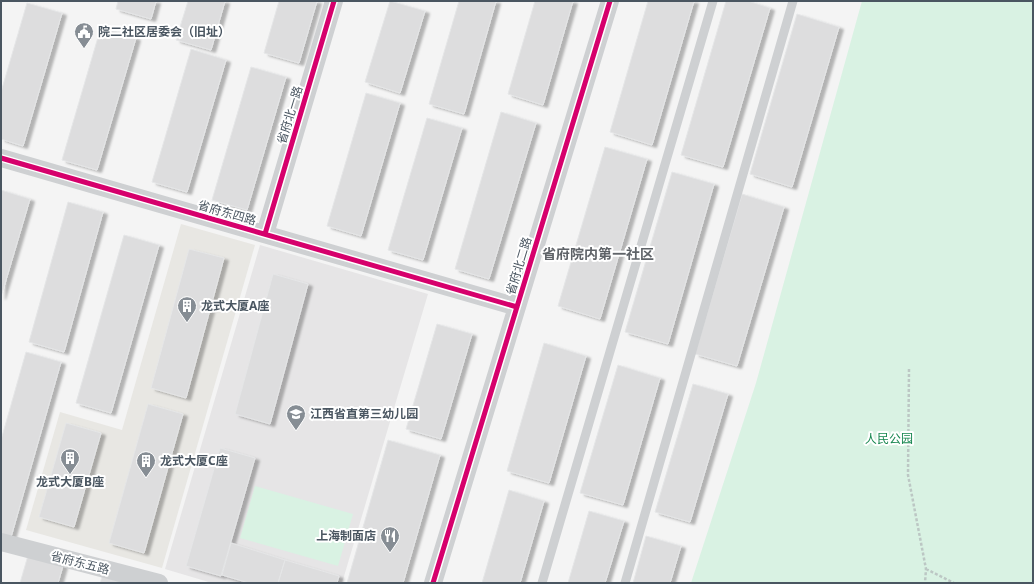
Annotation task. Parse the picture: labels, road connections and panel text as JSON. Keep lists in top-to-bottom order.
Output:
{
  "streets": {
    "street": [
      "省府北一路",
      "省府东四路",
      "省府北二路",
      "省府东五路"
    ]
  },
  "crossings": [
    ["省府北一路", "省府东四路"],
    ["省府东四路", "省府北二路"]
  ],
  "districts": ["省府院内第一社区"],
  "parks": ["人民公园"],
  "places": {
    "public building": ["院二社区居委会（旧址）"],
    "building": ["龙式大厦A座", "龙式大厦B座", "龙式大厦C座"],
    "school or university": ["江西省直第三幼儿园"],
    "restaurant": ["上海制面店"]
  }
}
